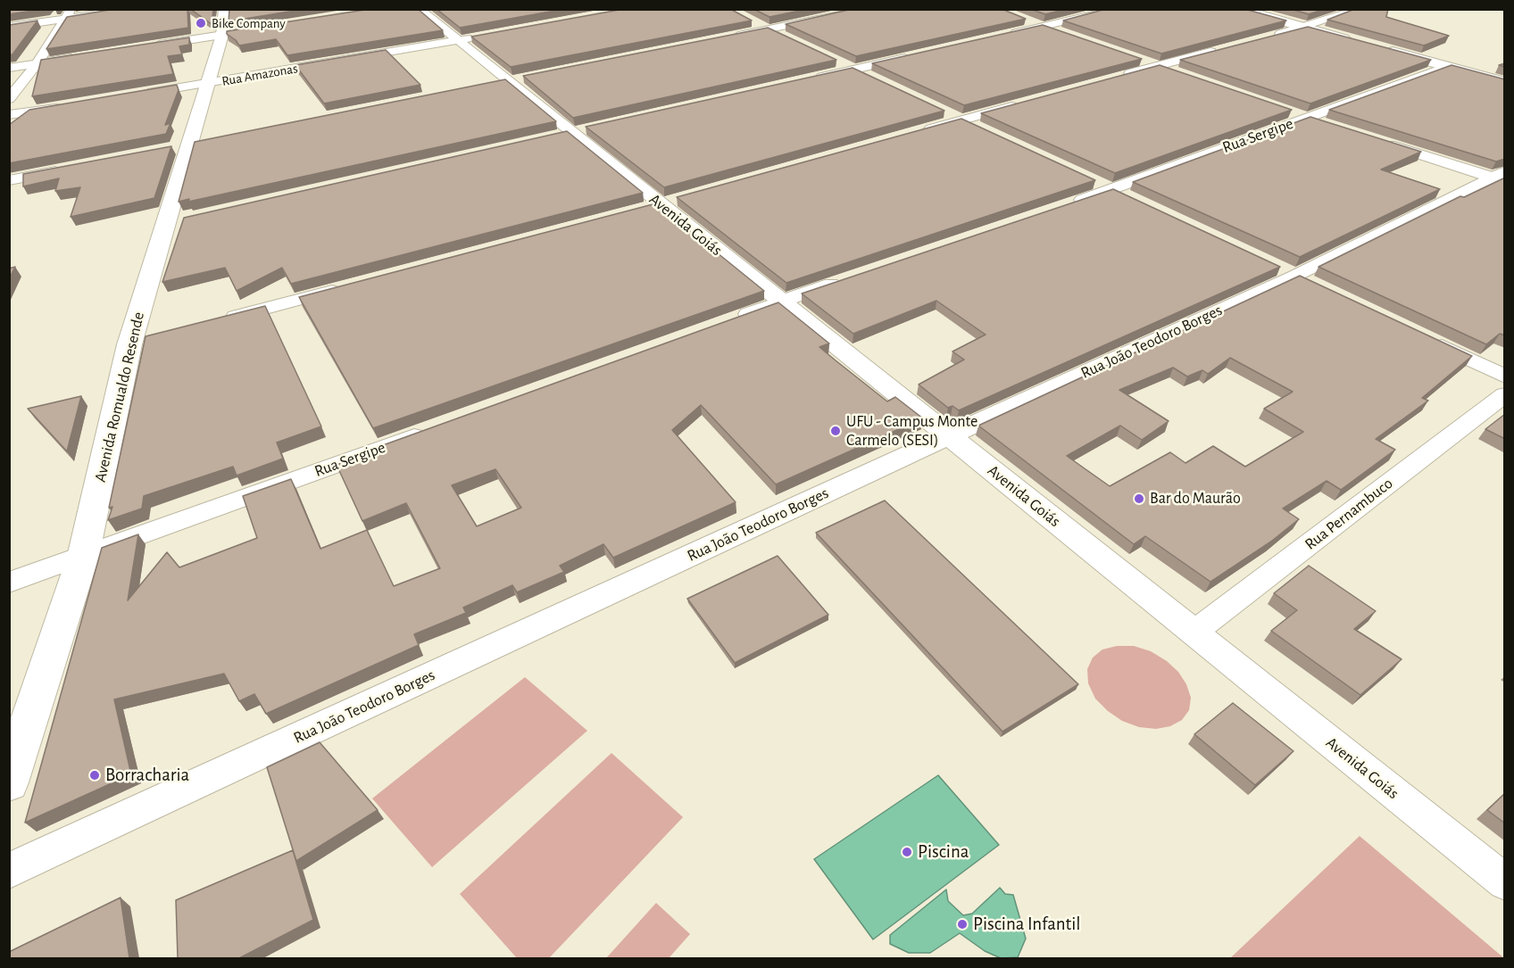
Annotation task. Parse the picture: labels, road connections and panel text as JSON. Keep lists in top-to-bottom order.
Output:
{
  "streets": {
    "street": [
      "Rua Amazonas",
      "Rua Sergipe",
      "Avenida Goiás",
      "Rua João Teodoro Borges",
      "Avenida Romualdo Resende",
      "Rua Pernambuco"
    ]
  },
  "crossings": [
    ["Rua Amazonas", "Avenida Goiás"],
    ["Rua Amazonas", "Avenida Romualdo Resende"],
    ["Rua Sergipe", "Avenida Romualdo Resende"],
    ["Avenida Goiás", "Rua João Teodoro Borges"],
    ["Avenida Goiás", "Rua Pernambuco"]
  ],
  "places": [
    "Bike Company",
    "UFU - Campus Monte Carmelo (SESI)",
    "Bar do Maurão",
    "Borracharia",
    "Piscina",
    "Piscina Infantil"
  ]
}
